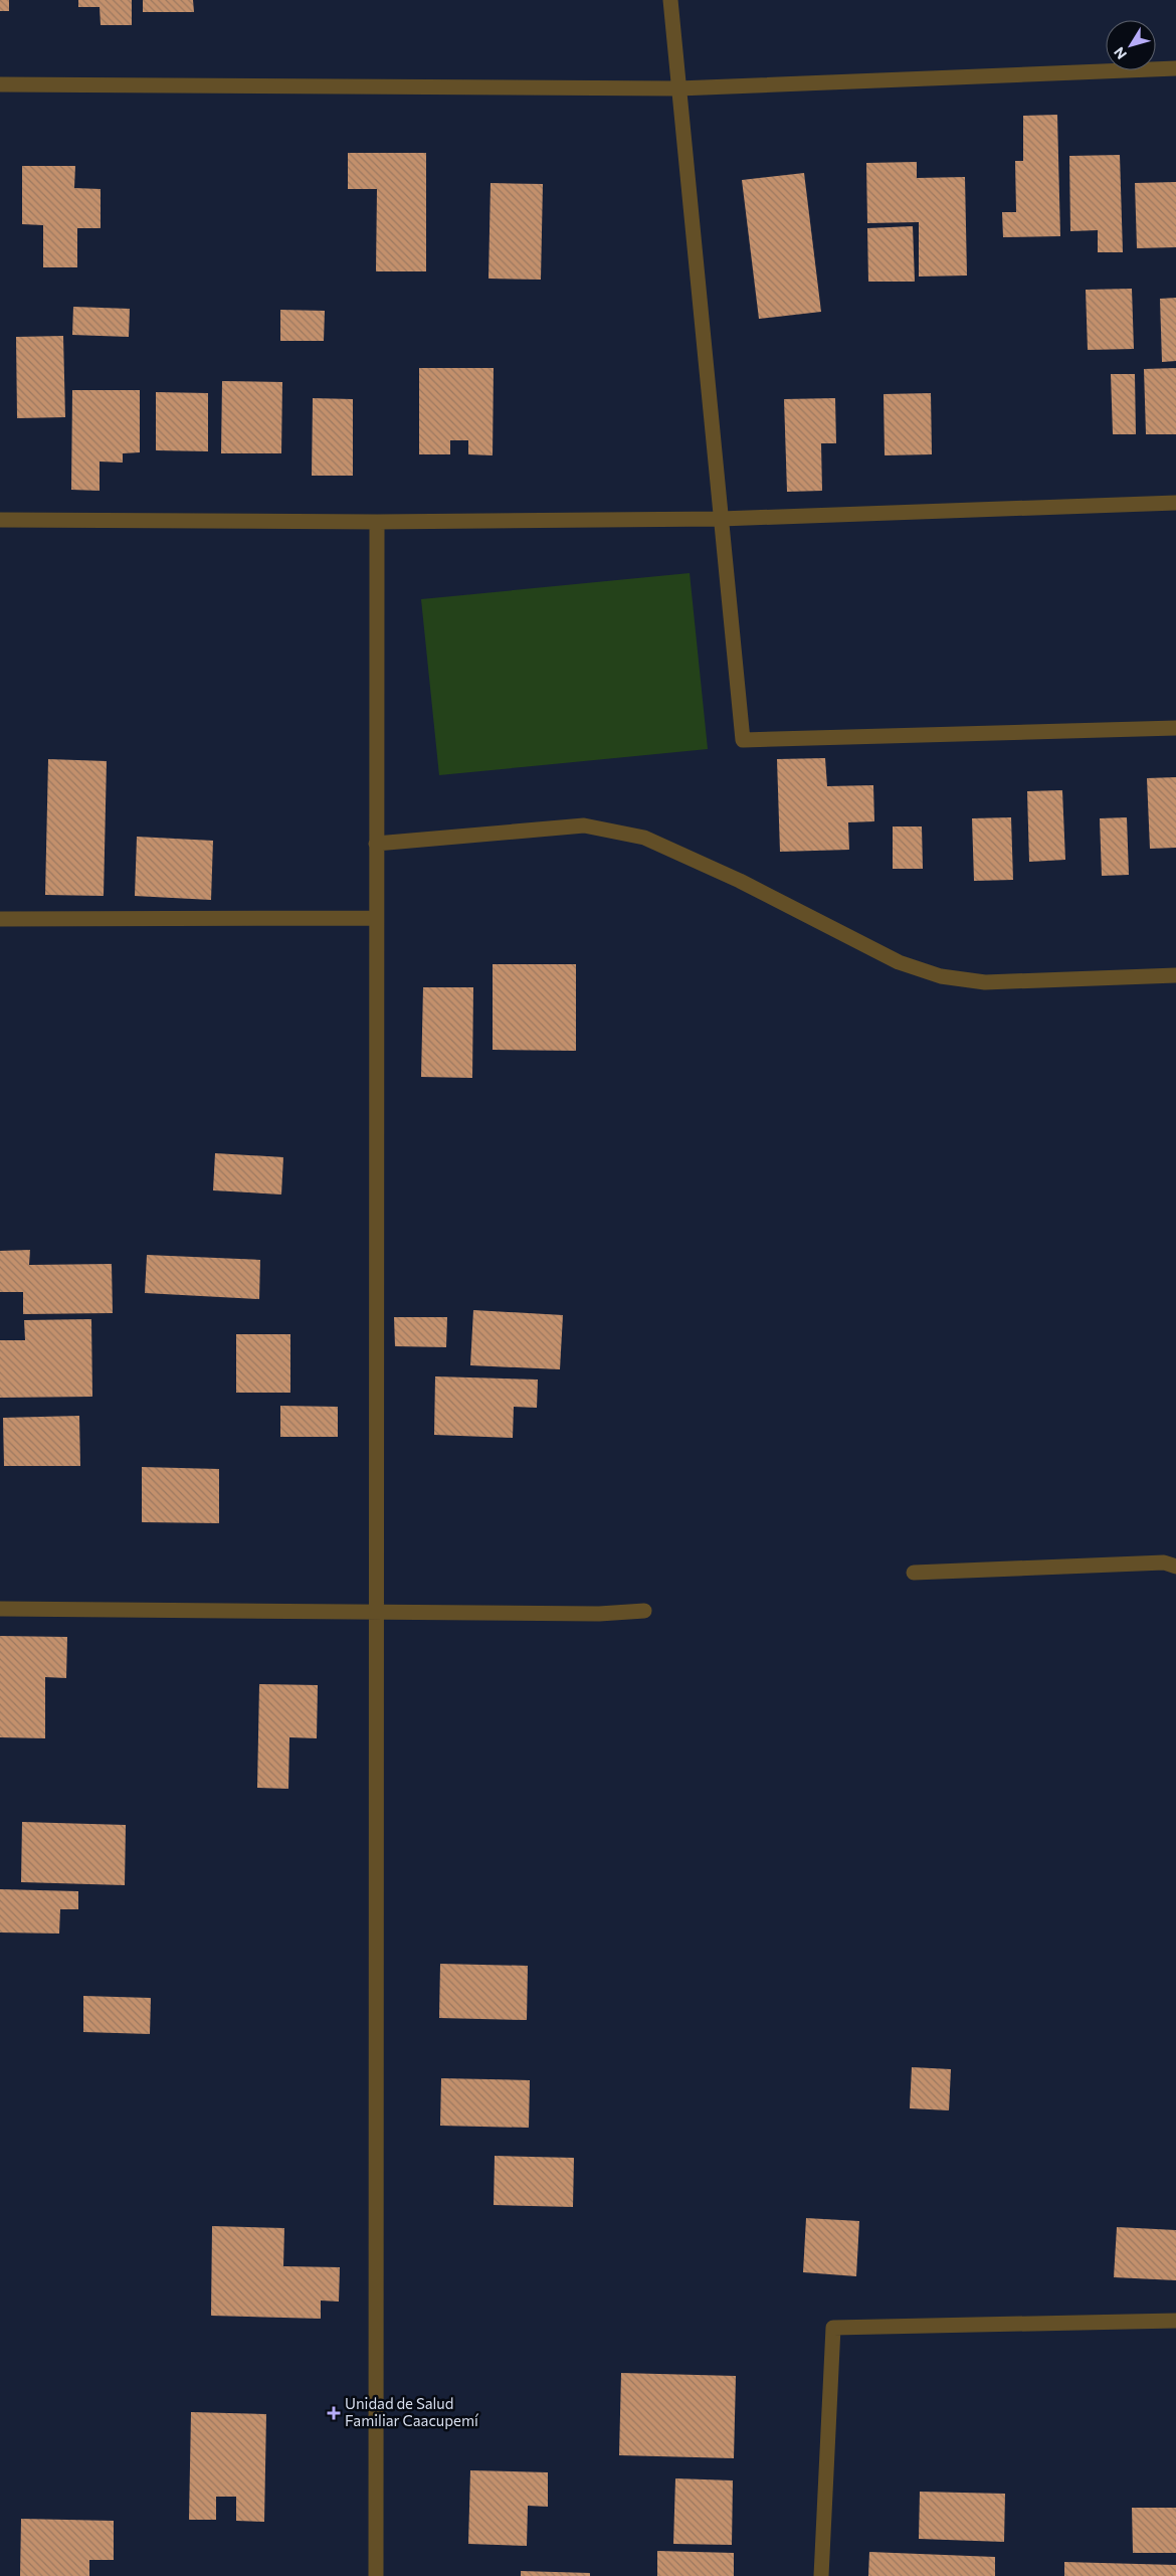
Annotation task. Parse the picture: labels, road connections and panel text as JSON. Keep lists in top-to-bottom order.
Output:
{
  "places": {
    "health": ["Unidad de Salud Familiar Caacupemí"]
  },
  "north": "bottom left"
}
